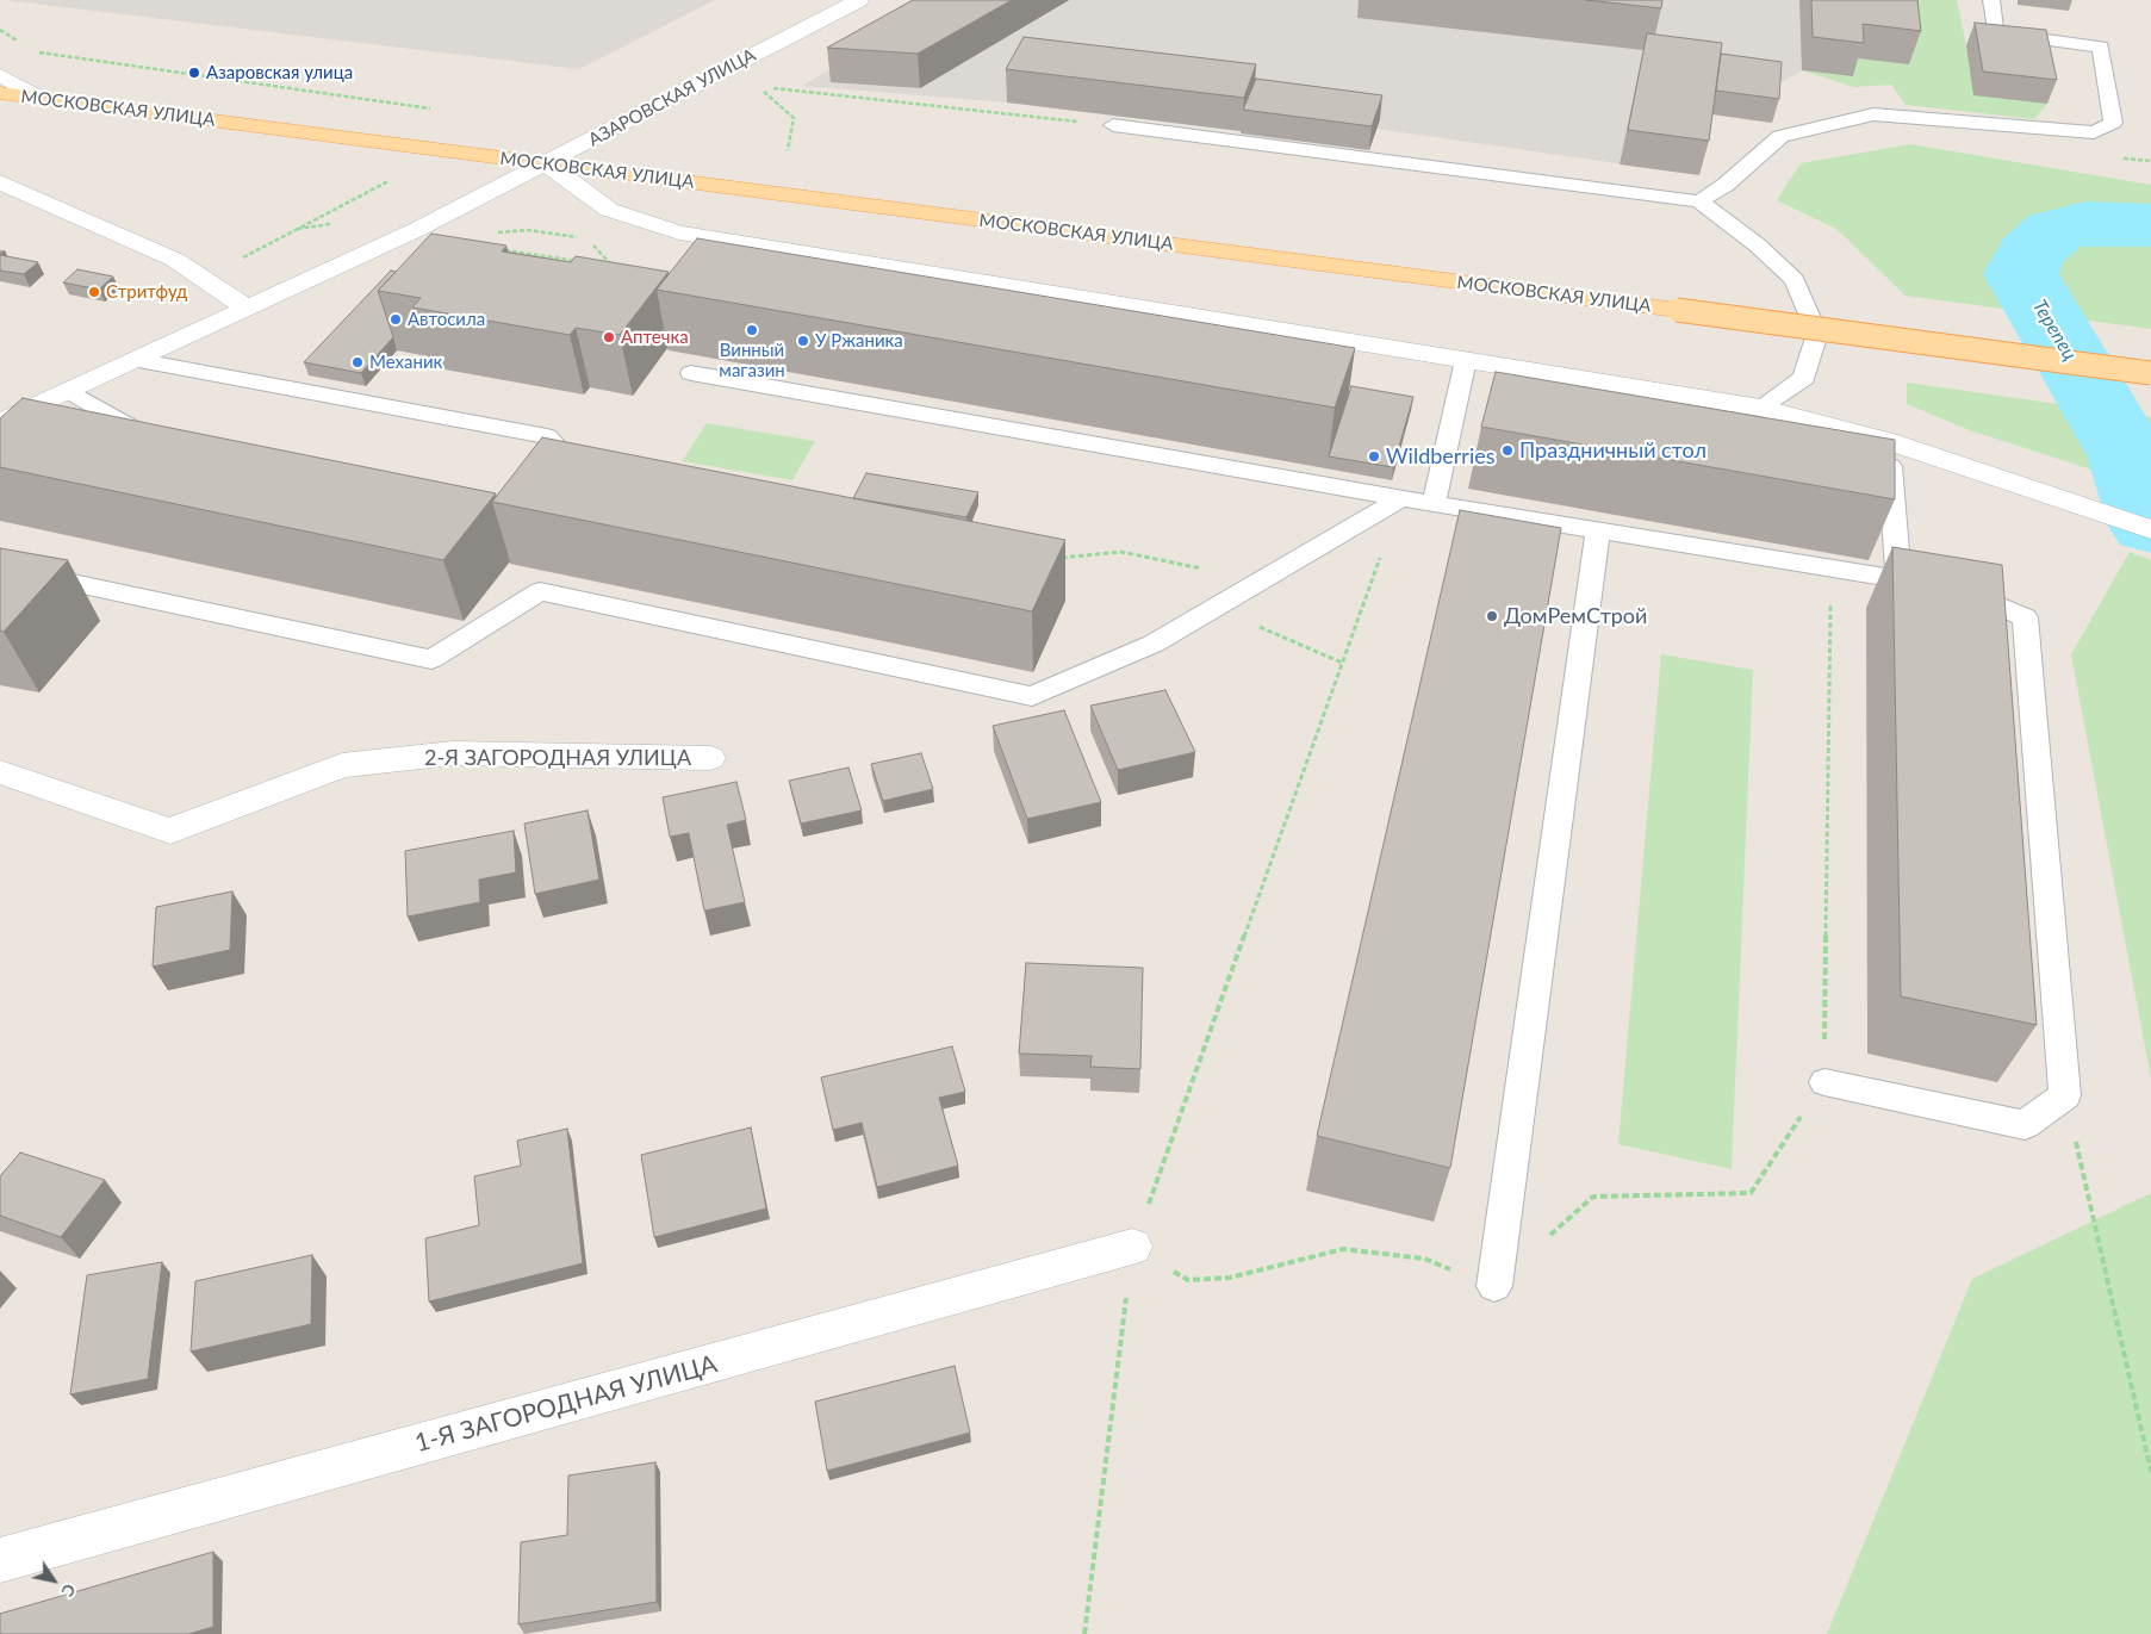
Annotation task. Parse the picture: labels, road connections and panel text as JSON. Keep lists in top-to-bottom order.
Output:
{
  "streets": {
    "main road": ["МОСКОВСКАЯ УЛИЦА"],
    "street": ["АЗАРОВСКАЯ УЛИЦА", "2-Я ЗАГОРОДНАЯ УЛИЦА", "1-Я ЗАГОРОДНАЯ УЛИЦА"]
  },
  "crossings": [
    ["АЗАРОВСКАЯ УЛИЦА", "МОСКОВСКАЯ УЛИЦА"]
  ],
  "water": ["Терепец"],
  "places": [
    "Азаровская улица",
    "Стритфуд",
    "Автосила",
    "Винный магазин",
    "Аптечка",
    "У Ржаника",
    "Механик",
    "Праздничный стол",
    "Wildberries",
    "ДомРемСтрой"
  ],
  "north": "bottom right"
}
